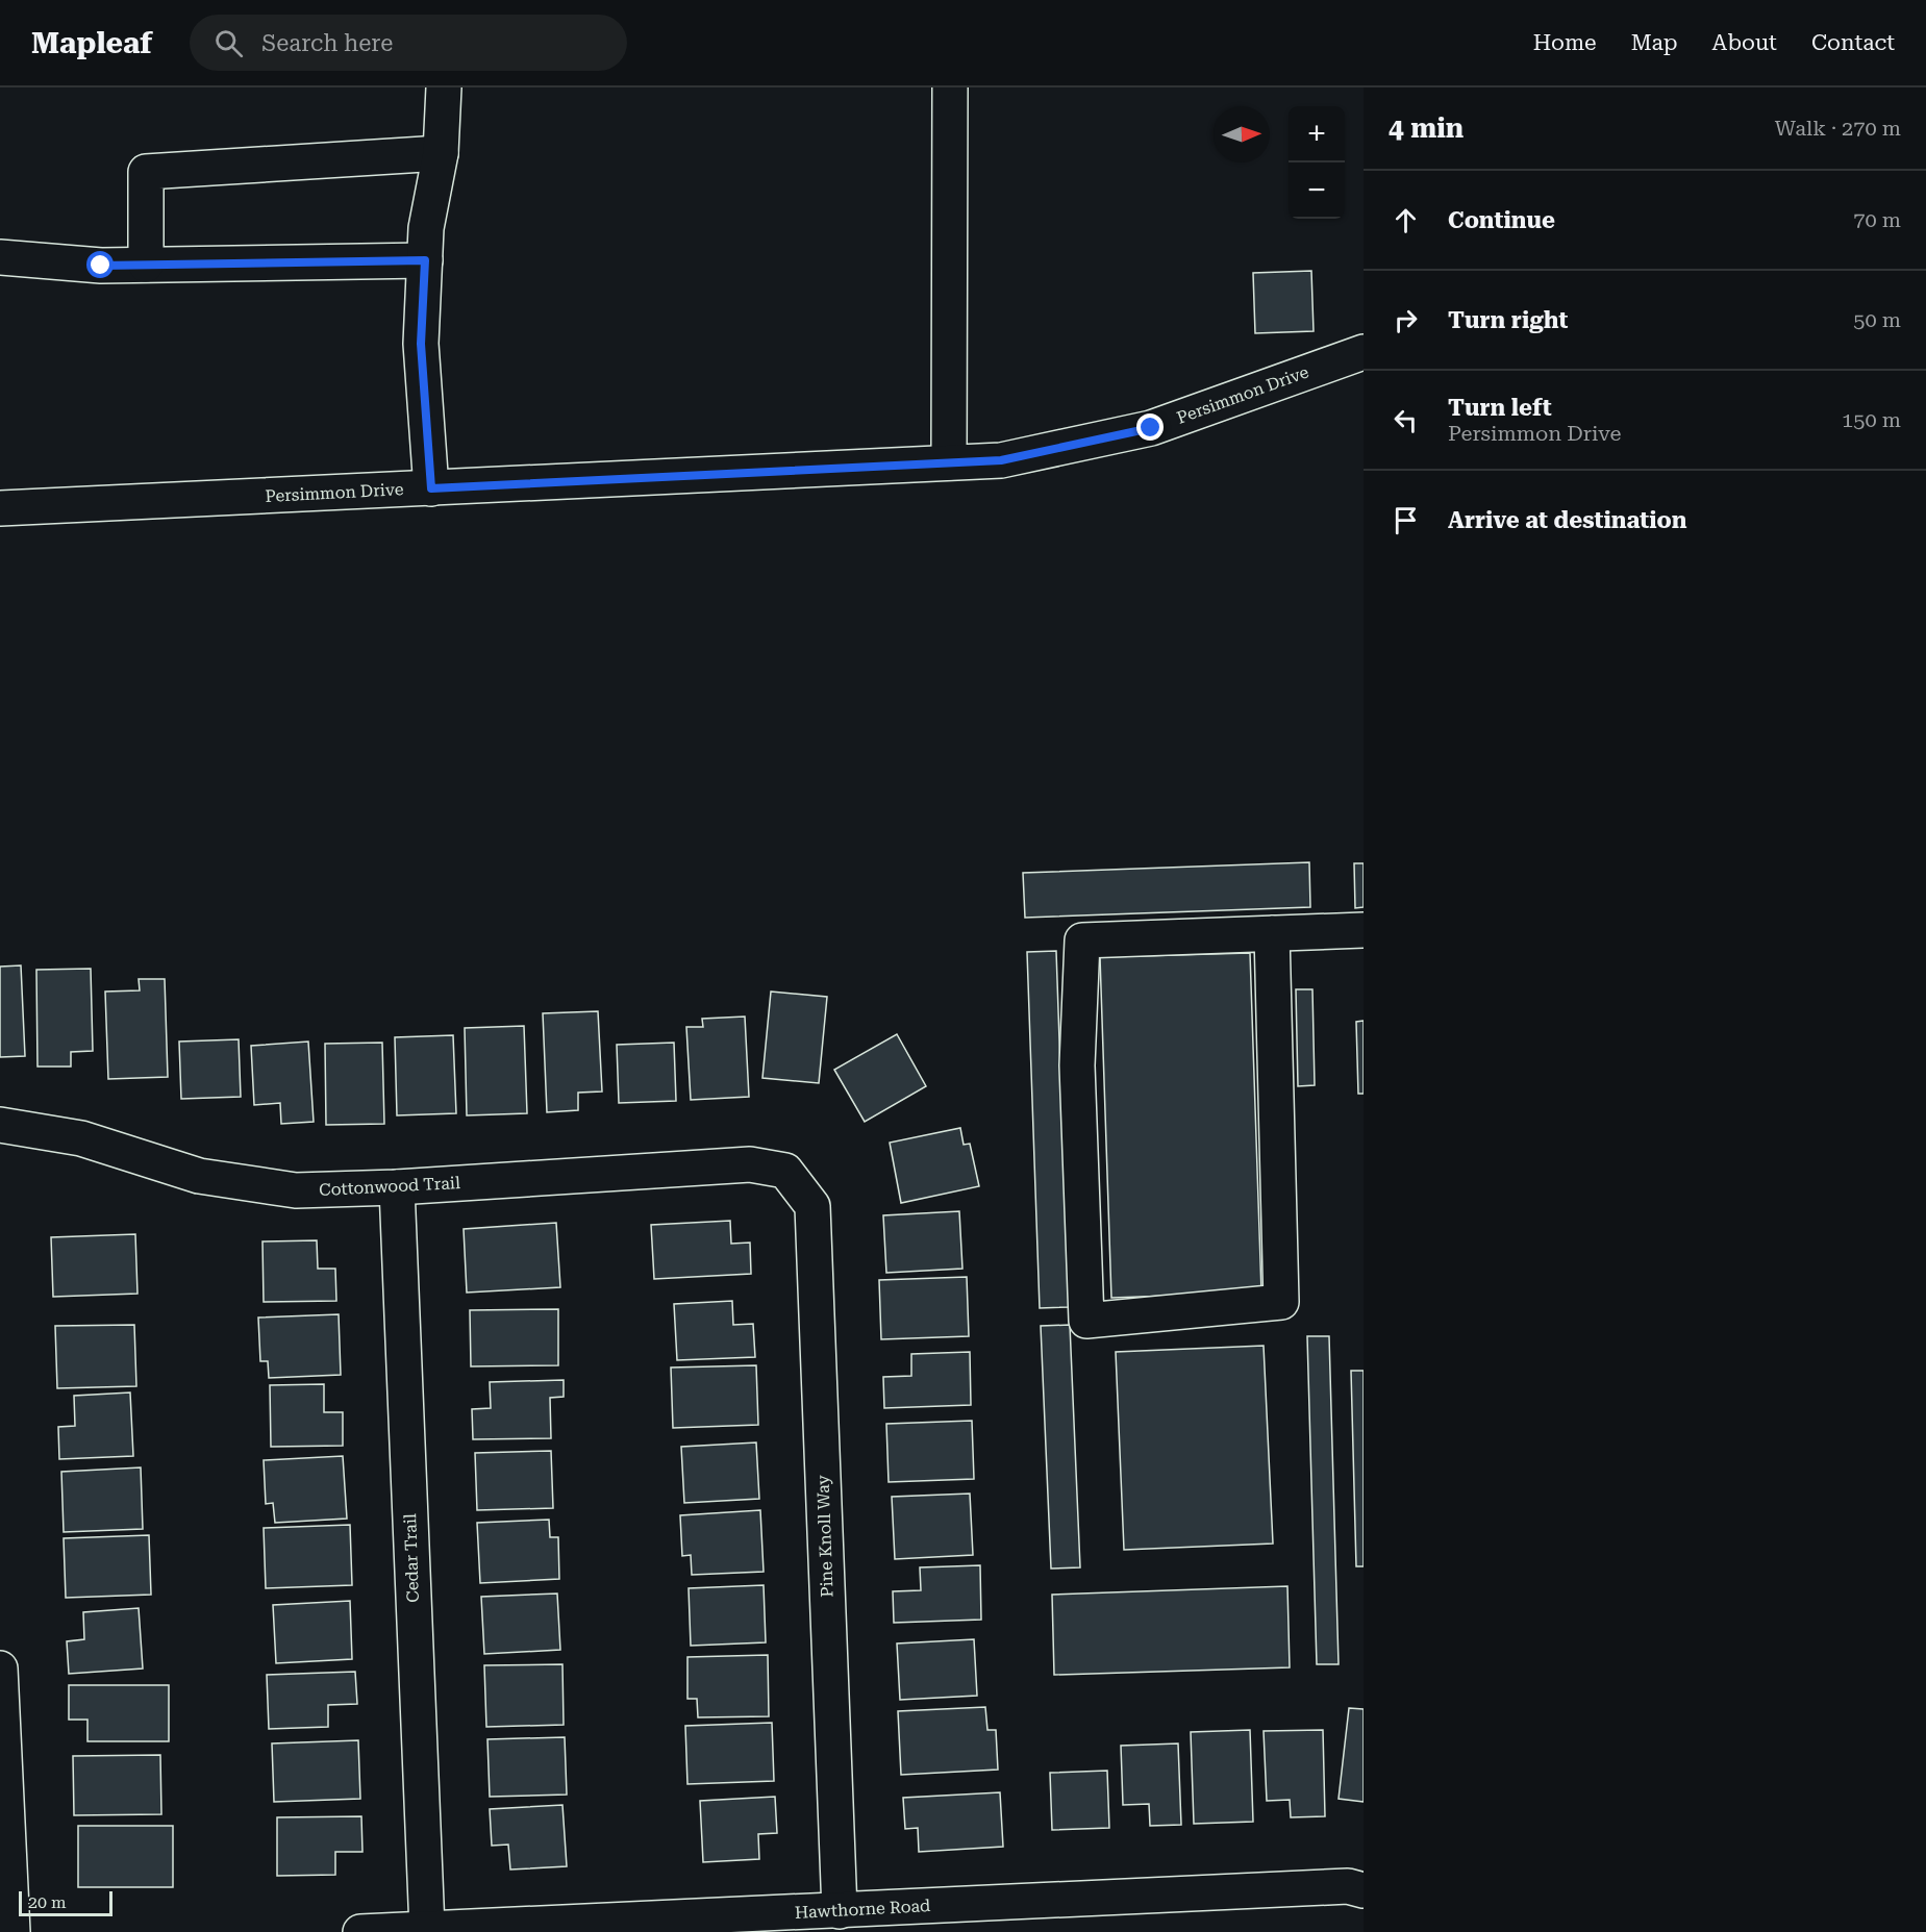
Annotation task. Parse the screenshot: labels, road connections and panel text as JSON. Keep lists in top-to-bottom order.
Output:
{
  "streets": {
    "street": [
      "Persimmon Drive",
      "Cottonwood Trail",
      "Pine Knoll Way",
      "Cedar Trail",
      "Hawthorne Road"
    ]
  },
  "crossings": [
    ["Cottonwood Trail", "Pine Knoll Way"],
    ["Cottonwood Trail", "Cedar Trail"],
    ["Pine Knoll Way", "Hawthorne Road"],
    ["Cedar Trail", "Hawthorne Road"]
  ],
  "scale_bar": "20 m",
  "north": "right",
  "page": {
    "header": "Mapleaf",
    "search": "Search here",
    "nav": [
      "Home",
      "Map",
      "About",
      "Contact"
    ],
    "heading": ["4 min", "Walk · 270 m"],
    "map_buttons": ["+", "−"],
    "list": [
      ["Continue", "70 m"],
      ["Turn right", "50 m"],
      ["Turn left", "Persimmon Drive", "150 m"],
      "Arrive at destination"
    ],
    "scale": "20 m"
  }
}
